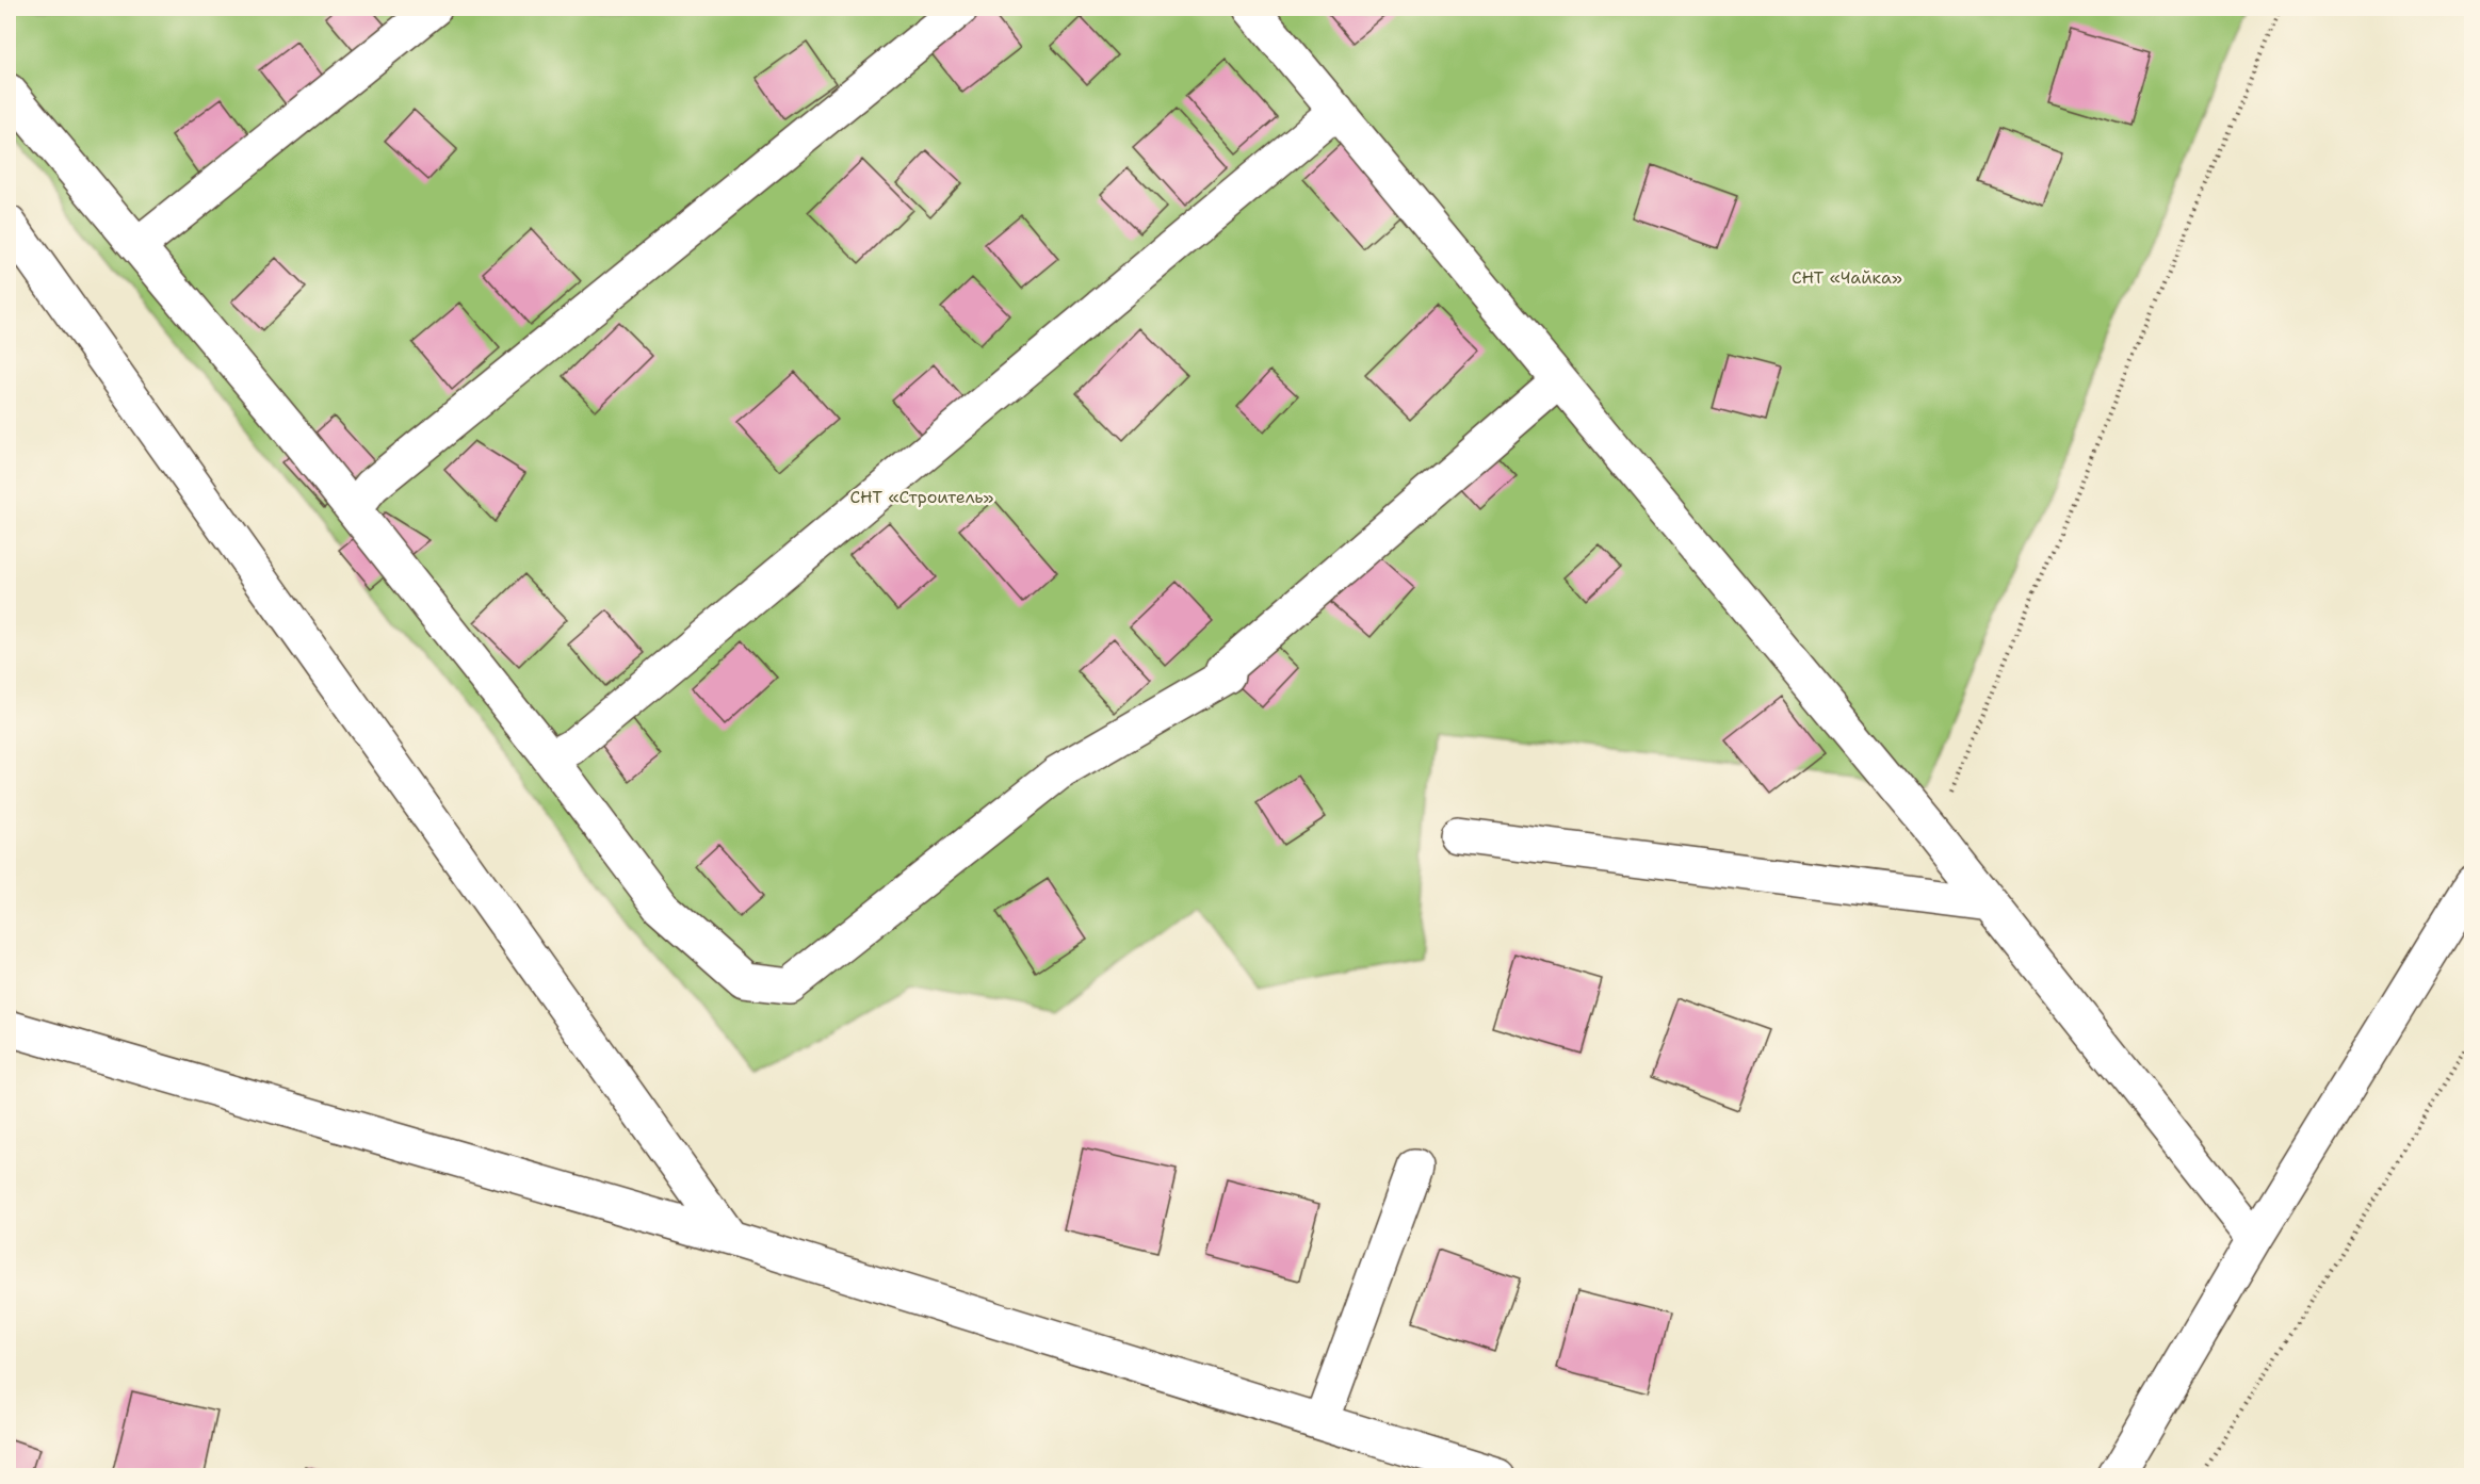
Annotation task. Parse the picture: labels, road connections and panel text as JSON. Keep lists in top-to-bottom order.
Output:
{
  "parks": ["СНТ «Чайка»", "СНТ «Строитель»"]
}
